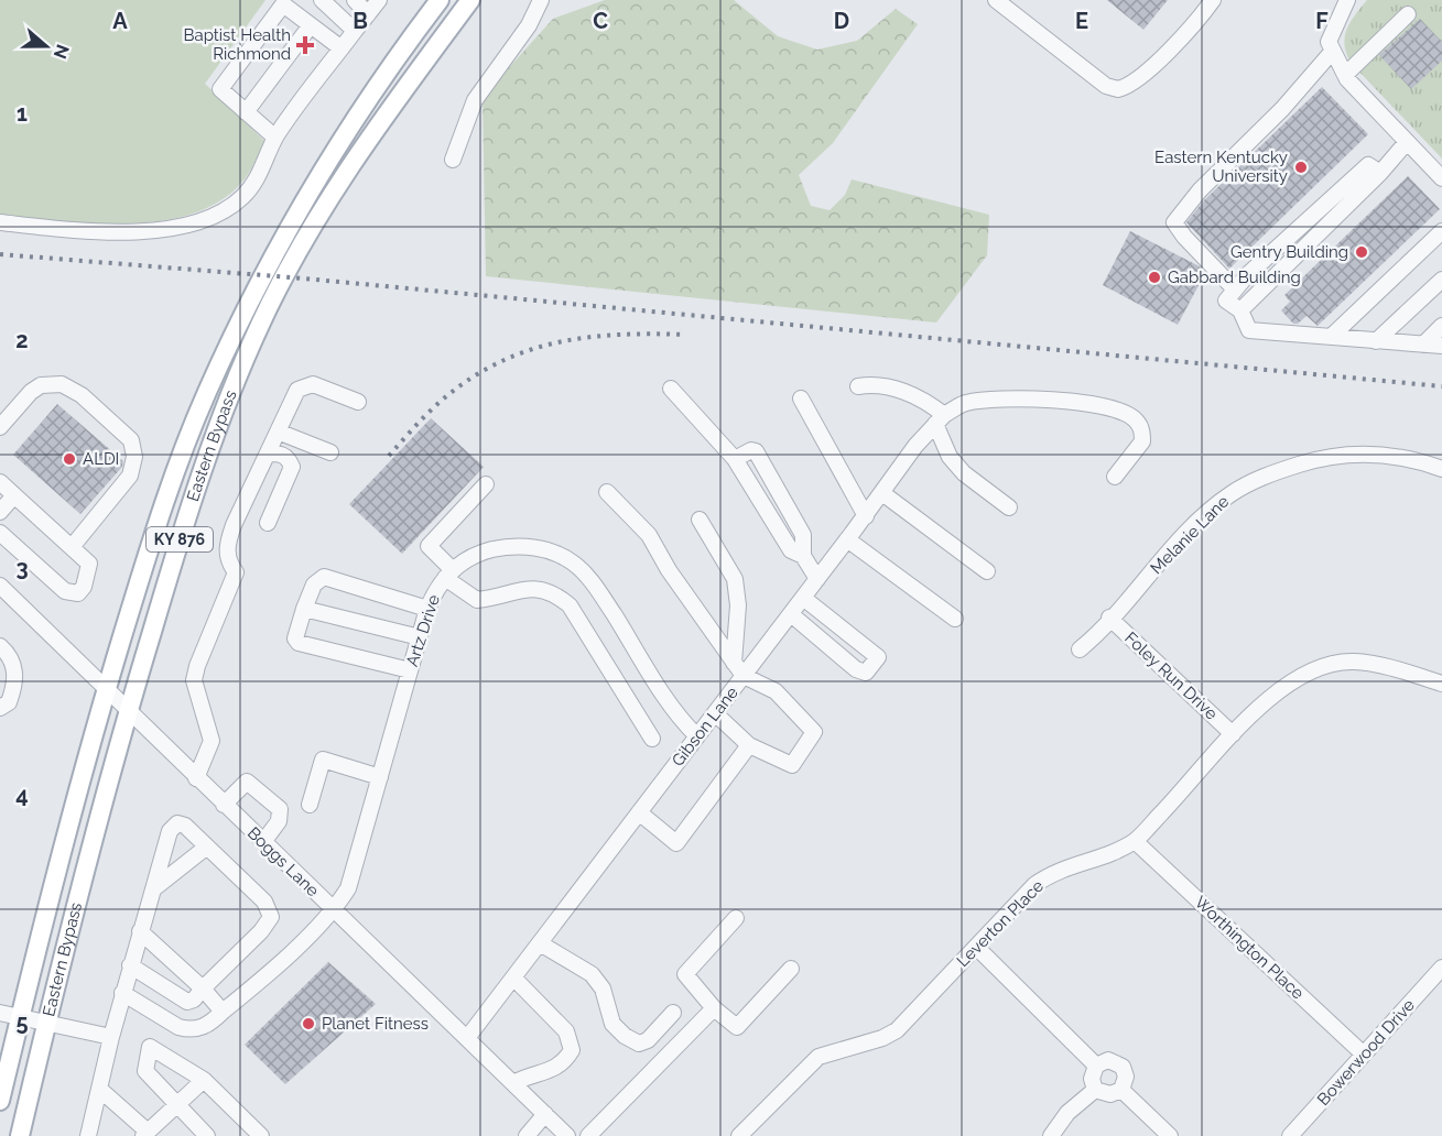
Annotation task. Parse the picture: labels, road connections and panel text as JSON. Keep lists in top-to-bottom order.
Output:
{
  "streets": {
    "main road": ["Eastern Bypass", "KY 876"],
    "street": [
      "Melanie Lane",
      "Artz Drive",
      "Foley Run Drive",
      "Gibson Lane",
      "Boggs Lane",
      "Leverton Place",
      "Worthington Place",
      "Bowerwood Drive"
    ]
  },
  "crossings": [
    ["Eastern Bypass", "Boggs Lane"],
    ["Melanie Lane", "Foley Run Drive"],
    ["Artz Drive", "Gibson Lane"],
    ["Artz Drive", "Boggs Lane"],
    ["Foley Run Drive", "Leverton Place"],
    ["Gibson Lane", "Boggs Lane"],
    ["Leverton Place", "Worthington Place"],
    ["Worthington Place", "Bowerwood Drive"]
  ],
  "places": {
    "health": ["Baptist Health Richmond"],
    "other": [
      "Eastern Kentucky University",
      "Gentry Building",
      "Gabbard Building",
      "ALDI",
      "Planet Fitness"
    ]
  },
  "north": "right",
  "grid": {
    "columns": [
      "A",
      "B",
      "C",
      "D",
      "E",
      "F"
    ],
    "rows": [
      "1",
      "2",
      "3",
      "4",
      "5"
    ]
  }
}
